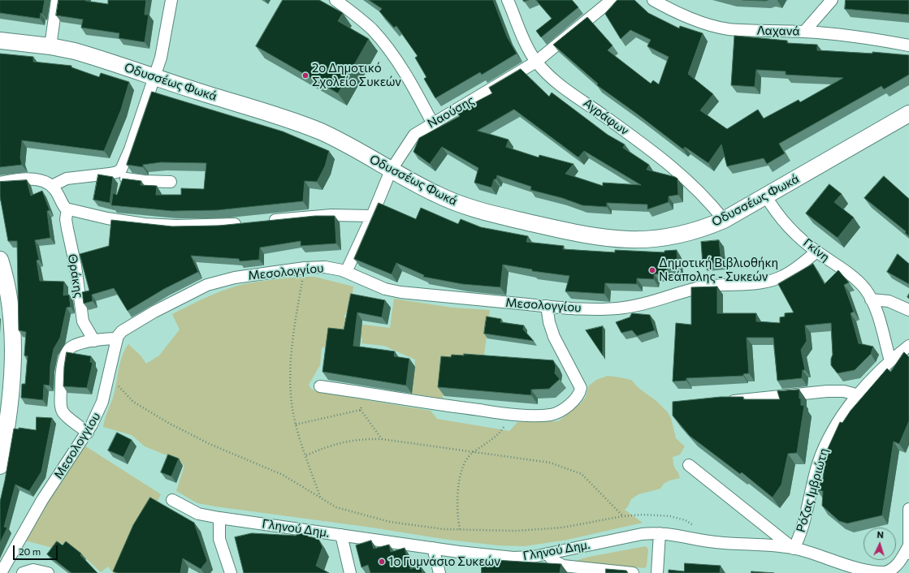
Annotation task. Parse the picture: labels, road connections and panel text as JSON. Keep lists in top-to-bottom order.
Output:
{
  "streets": {
    "street": [
      "Λαχανά",
      "Οδυσσέως Φωκά",
      "Ναούσης",
      "Αγράφων",
      "Γκίνη",
      "Μεσολογγίου",
      "Θράκης",
      "Ρόζας Ιμβριώτη",
      "Γληνού Δημ."
    ]
  },
  "crossings": [
    ["Οδυσσέως Φωκά", "Ναούσης"],
    ["Οδυσσέως Φωκά", "Αγράφων"],
    ["Οδυσσέως Φωκά", "Γκίνη"],
    ["Ναούσης", "Αγράφων"],
    ["Ναούσης", "Μεσολογγίου"],
    ["Γκίνη", "Μεσολογγίου"],
    ["Γκίνη", "Ρόζας Ιμβριώτη"],
    ["Ρόζας Ιμβριώτη", "Γληνού Δημ."]
  ],
  "places": ["2ο Δημοτικό Σχολείο Συκεών", "Δημοτική Βιβλιοθήκη Νεάπολης - Συκεών", "1ο Γυμνάσιο Συκεών"],
  "scale_bar": "20 m",
  "north": "top"
}
